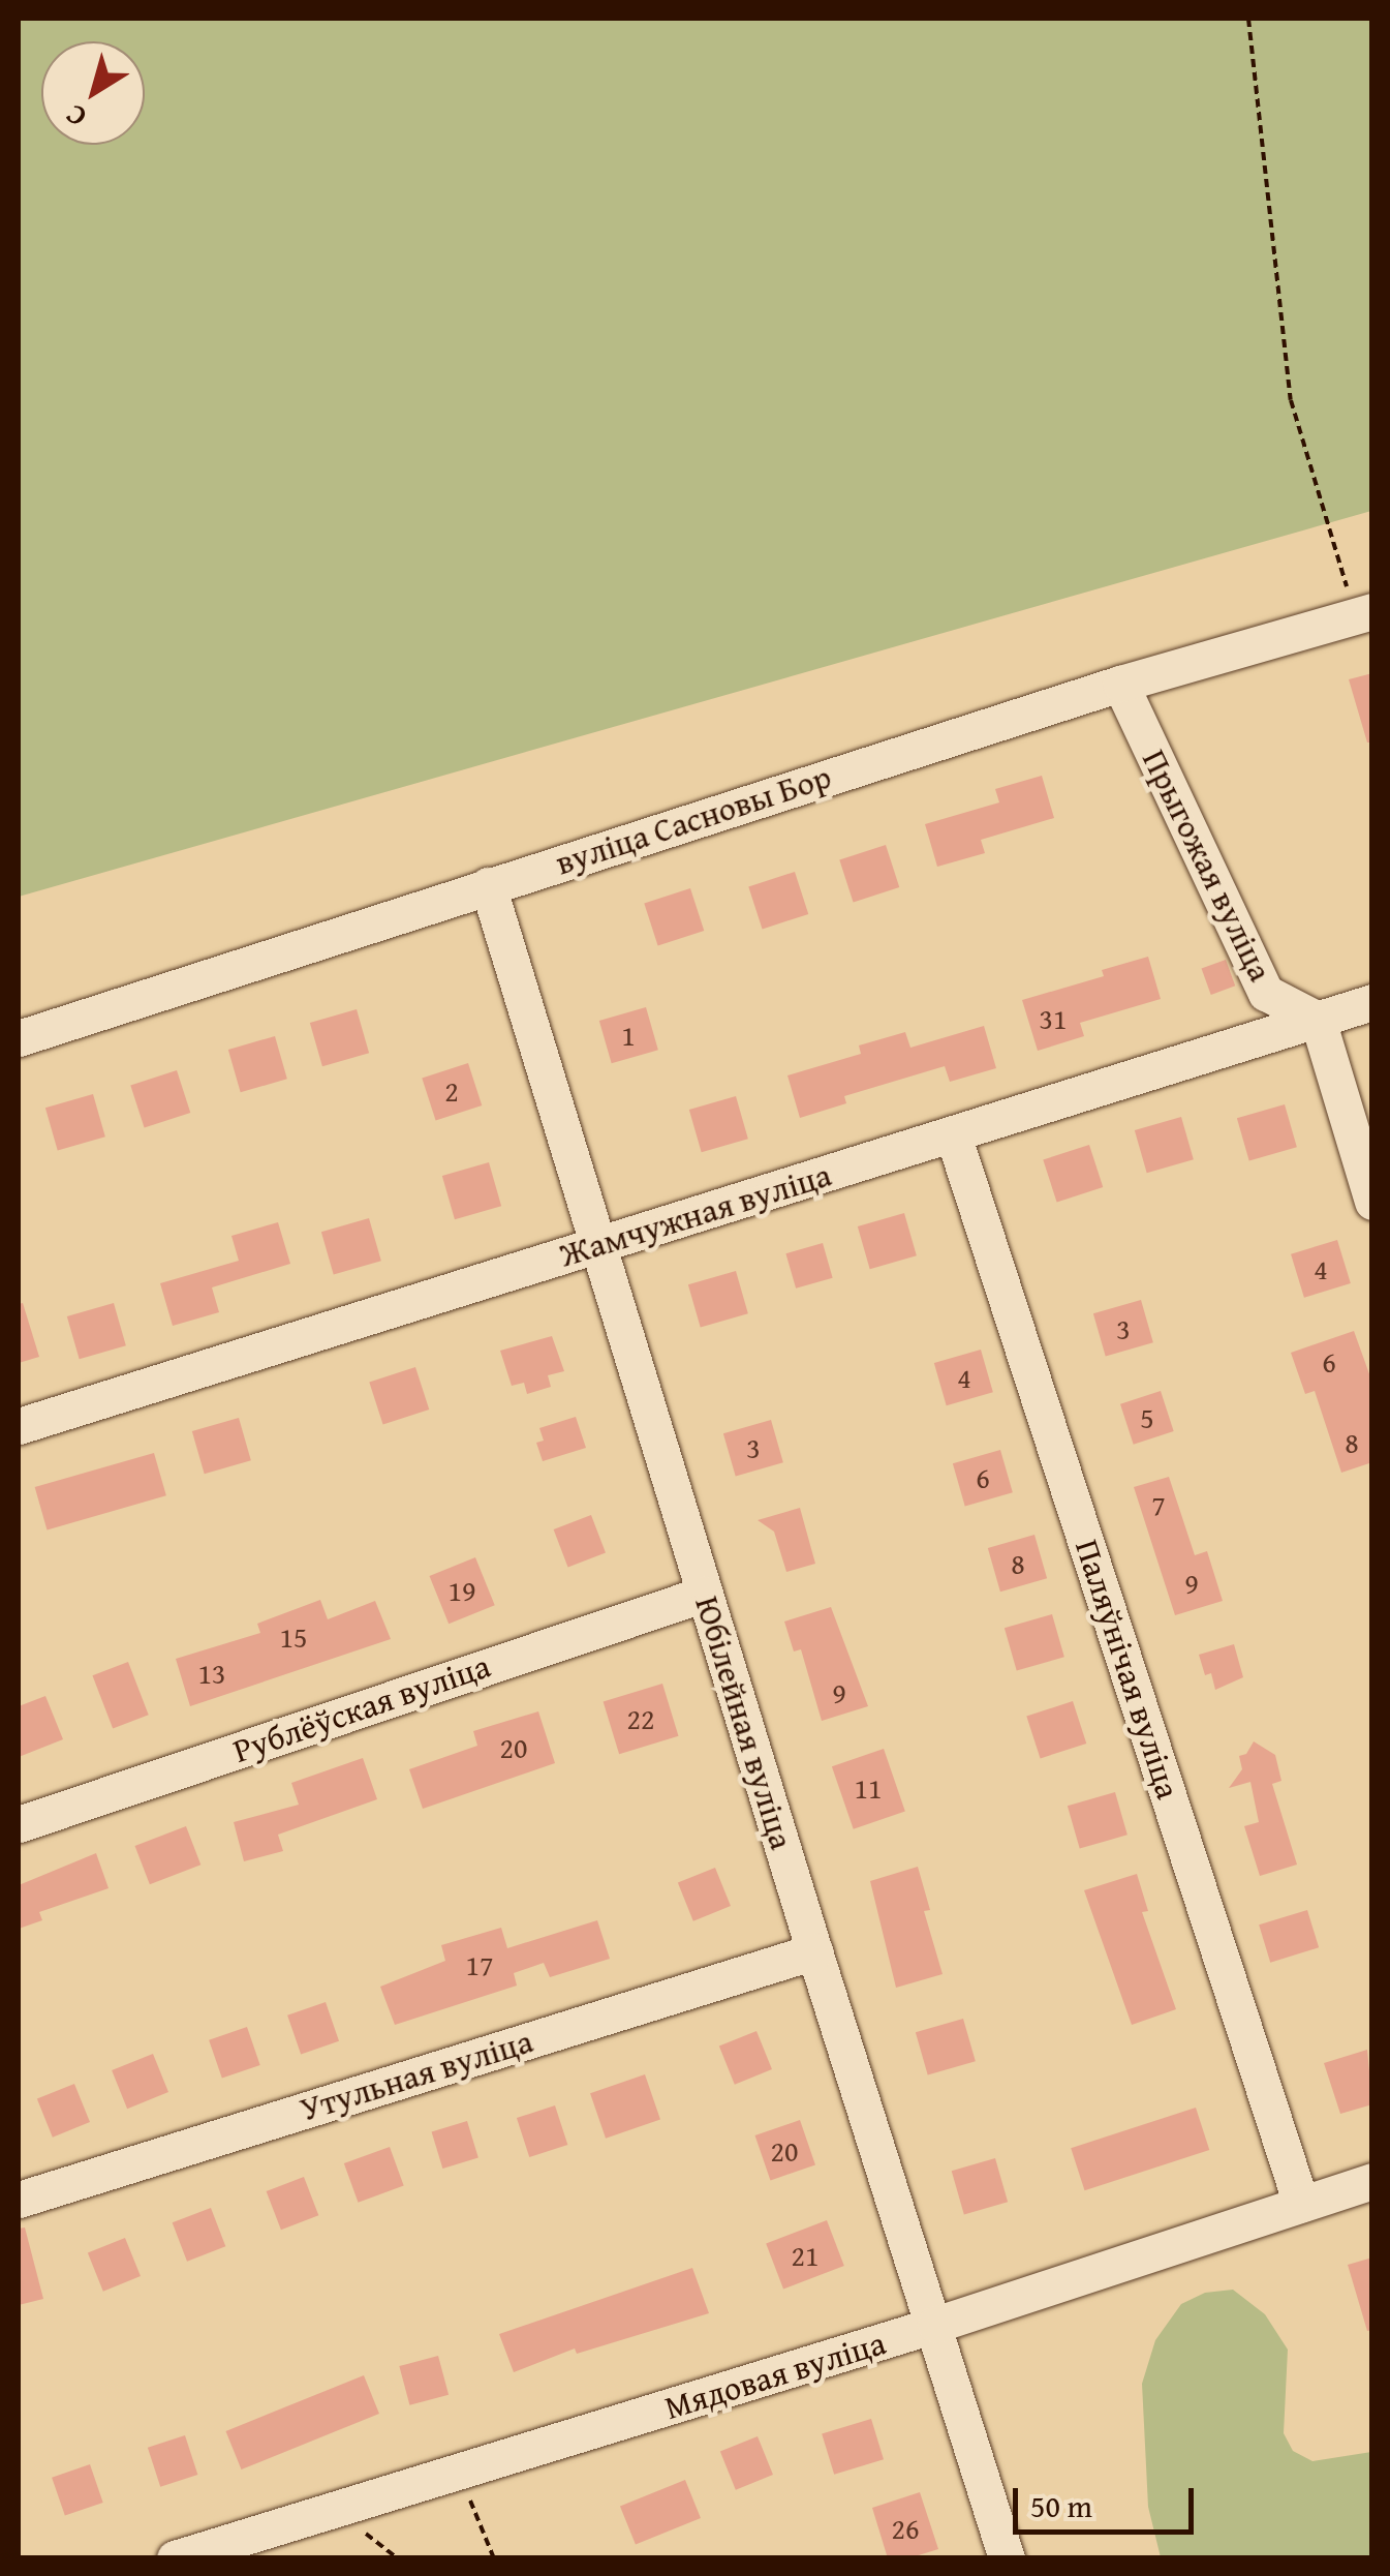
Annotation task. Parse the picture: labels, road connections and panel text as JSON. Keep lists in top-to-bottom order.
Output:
{
  "streets": {
    "street": [
      "вуліца Сасновы Бор",
      "Прыгожая вуліца",
      "Жамчужная вуліца",
      "Паляўнічая вуліца",
      "Рублёўская вуліца",
      "Юбілейная вуліца",
      "Утульная вуліца",
      "Мядовая вуліца"
    ]
  },
  "crossings": [
    ["вуліца Сасновы Бор", "Прыгожая вуліца"],
    ["вуліца Сасновы Бор", "Юбілейная вуліца"],
    ["Прыгожая вуліца", "Жамчужная вуліца"],
    ["Жамчужная вуліца", "Паляўнічая вуліца"],
    ["Жамчужная вуліца", "Юбілейная вуліца"],
    ["Паляўнічая вуліца", "Мядовая вуліца"],
    ["Рублёўская вуліца", "Юбілейная вуліца"],
    ["Юбілейная вуліца", "Утульная вуліца"],
    ["Юбілейная вуліца", "Мядовая вуліца"]
  ],
  "house_numbers": [
    "31",
    "1",
    "2",
    "4",
    "3",
    "6",
    "4",
    "5",
    "8",
    "3",
    "6",
    "7",
    "8",
    "9",
    "19",
    "15",
    "13",
    "9",
    "22",
    "20",
    "11",
    "17",
    "20",
    "21",
    "26"
  ],
  "scale_bar": "50 m",
  "north": "bottom left"
}
